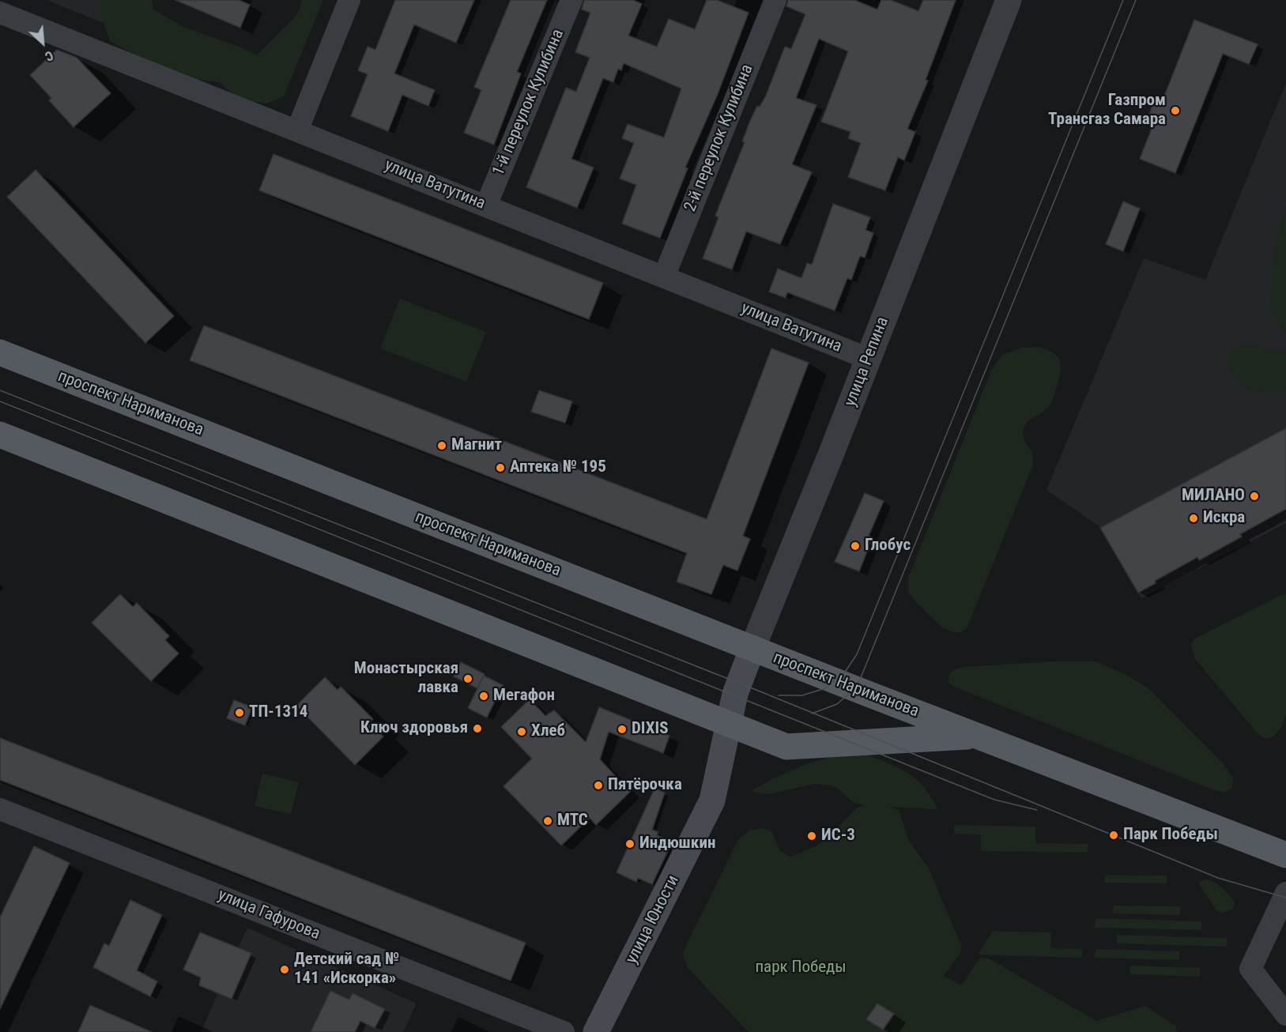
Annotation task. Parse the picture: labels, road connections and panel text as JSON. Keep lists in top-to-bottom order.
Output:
{
  "streets": {
    "main road": ["улица Репина", "проспект Нариманова", "улица Юности"],
    "street": [
      "1-й переулок Кулибина",
      "2-й переулок Кулибина",
      "улица Ватутина",
      "улица Гафурова"
    ]
  },
  "crossings": [
    ["1-й переулок Кулибина", "улица Ватутина"],
    ["2-й переулок Кулибина", "улица Ватутина"],
    ["улица Ватутина", "улица Репина"],
    ["улица Репина", "проспект Нариманова"],
    ["улица Репина", "улица Юности"],
    ["проспект Нариманова", "улица Юности"]
  ],
  "parks": ["парк Победы"],
  "places": [
    "Газпром Трансгаз Самара",
    "Магнит",
    "Аптека № 195",
    "МИЛАНО",
    "Искра",
    "Глобус",
    "Монастырская лавка",
    "Мегафон",
    "ТП-1314",
    "Ключ здоровья",
    "DIXIS",
    "Хлеб",
    "Пятёрочка",
    "МТС",
    "Парк Победы",
    "ИС-3",
    "Индюшкин",
    "Детский сад № 141 «Искорка»"
  ],
  "north": "bottom right"
}
